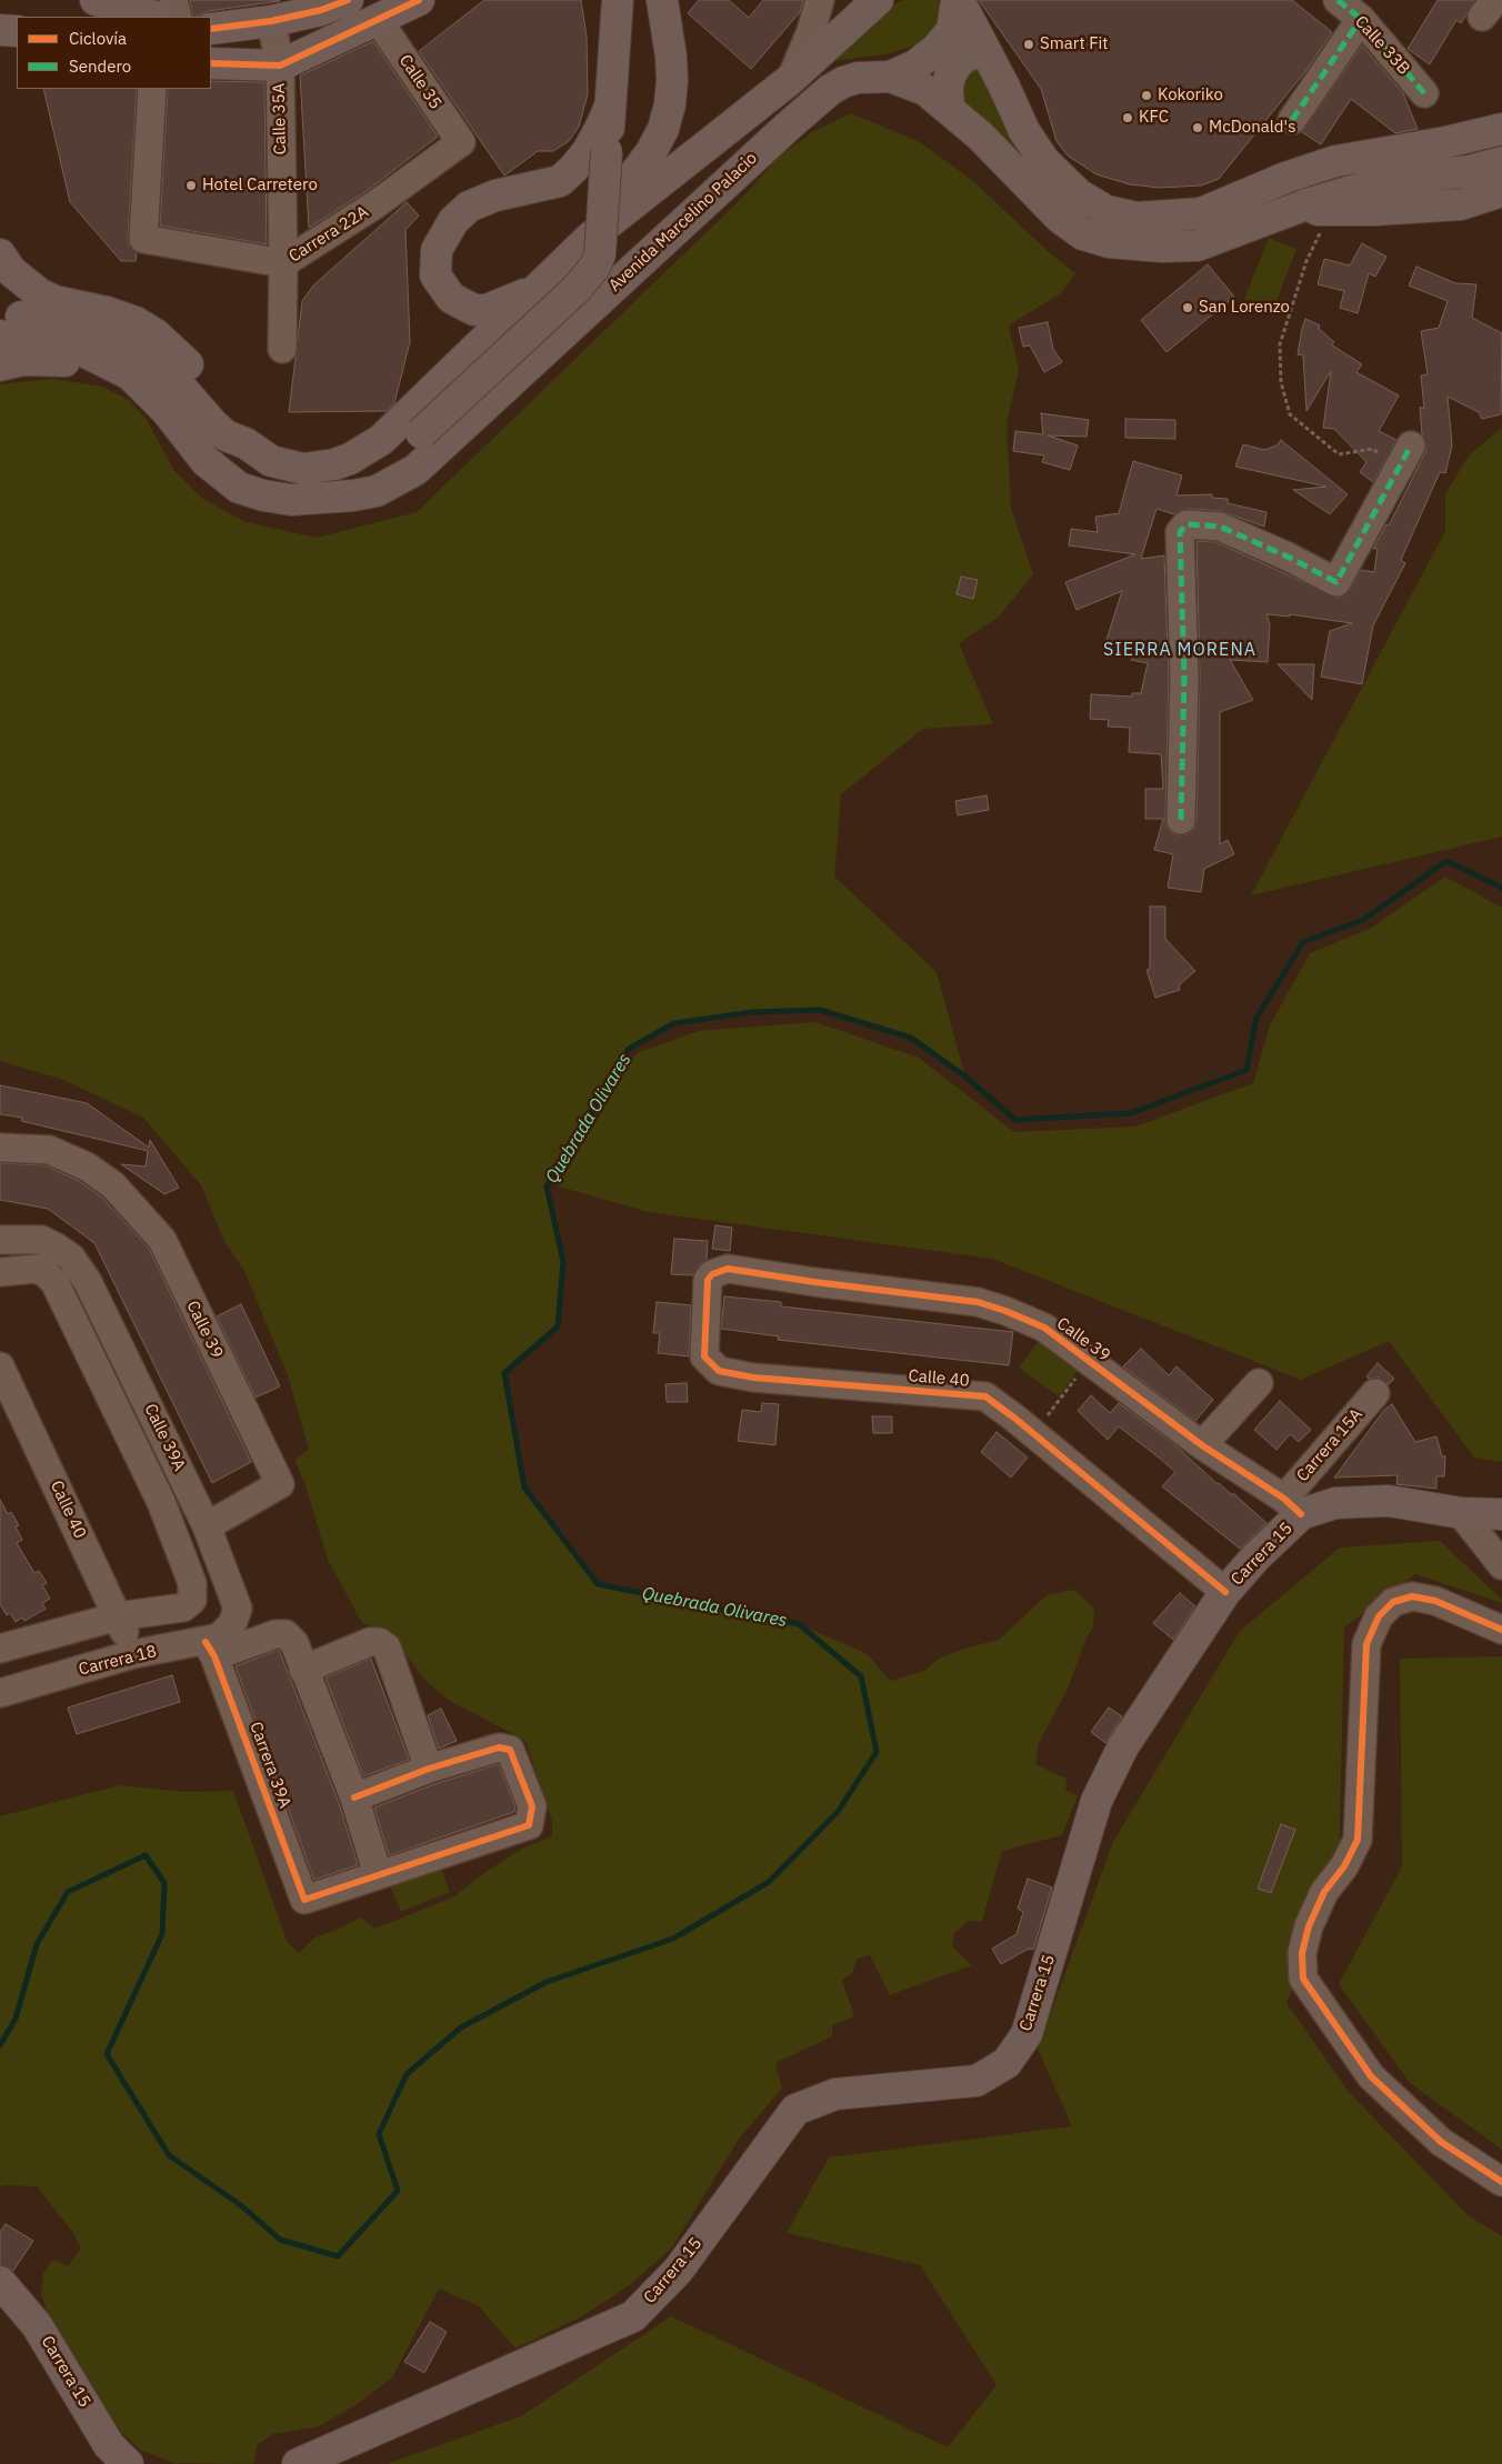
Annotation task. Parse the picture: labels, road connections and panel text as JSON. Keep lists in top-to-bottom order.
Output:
{
  "streets": {
    "main road": ["Avenida Marcelino Palacio", "Carrera 15"],
    "street": [
      "Calle 33B",
      "Calle 35",
      "Calle 35A",
      "Carrera 22A",
      "Calle 39",
      "Calle 40",
      "Calle 39A",
      "Carrera 15A",
      "Carrera 18",
      "Carrera 39A"
    ]
  },
  "crossings": [
    ["Calle 35", "Carrera 22A"],
    ["Calle 35A", "Carrera 22A"],
    ["Calle 39", "Calle 40"],
    ["Calle 39", "Calle 39A"],
    ["Calle 39", "Carrera 15A"],
    ["Calle 39", "Carrera 15"],
    ["Calle 40", "Calle 39A"],
    ["Calle 40", "Carrera 15"],
    ["Calle 40", "Carrera 18"],
    ["Calle 39A", "Carrera 18"],
    ["Carrera 15A", "Carrera 15"],
    ["Carrera 18", "Carrera 39A"]
  ],
  "districts": ["SIERRA MORENA"],
  "water": ["Quebrada Olivares"],
  "places": [
    "Smart Fit",
    "Kokoriko",
    "KFC",
    "McDonald's",
    "Hotel Carretero",
    "San Lorenzo"
  ],
  "legend": ["Ciclovía", "Sendero"]
}
